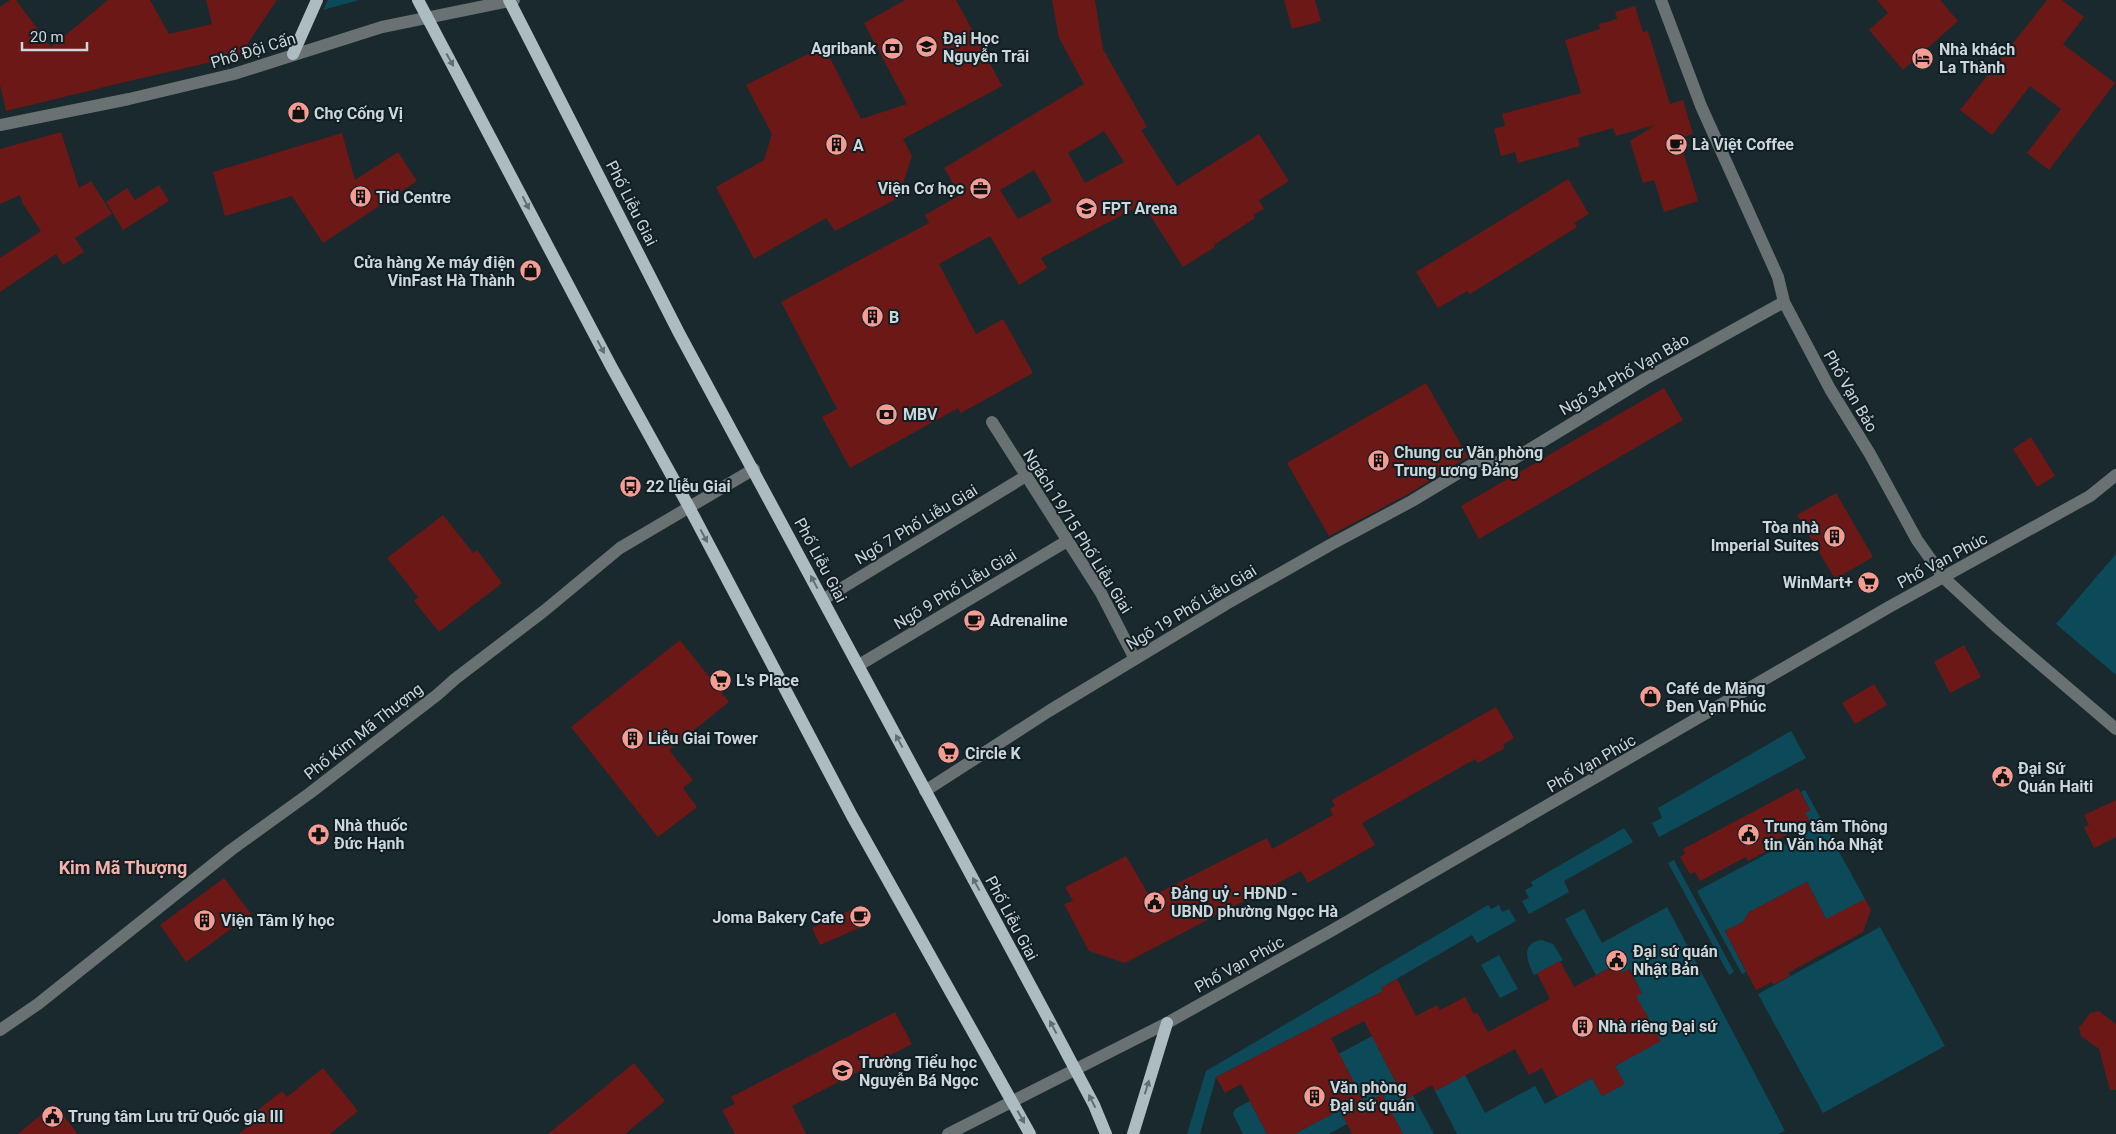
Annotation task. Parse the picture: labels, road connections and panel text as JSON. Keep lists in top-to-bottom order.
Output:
{
  "streets": {
    "main road": ["Phố Liễu Giai"],
    "street": [
      "Phố Đội Cấn",
      "Ngõ 34 Phố Vạn Bảo",
      "Phố Vạn Bảo",
      "Ngõ 7 Phố Liễu Giai",
      "Ngách 19/15 Phố Liễu Giai",
      "Phố Vạn Phúc",
      "Ngõ 9 Phố Liễu Giai",
      "Ngõ 19 Phố Liễu Giai",
      "Phố Kim Mã Thượng"
    ]
  },
  "crossings": [
    ["Phố Đội Cấn", "Phố Liễu Giai"],
    ["Phố Liễu Giai", "Ngõ 7 Phố Liễu Giai"],
    ["Phố Liễu Giai", "Phố Vạn Phúc"],
    ["Phố Liễu Giai", "Ngõ 9 Phố Liễu Giai"],
    ["Phố Liễu Giai", "Ngõ 19 Phố Liễu Giai"],
    ["Phố Liễu Giai", "Phố Kim Mã Thượng"],
    ["Ngõ 34 Phố Vạn Bảo", "Phố Vạn Bảo"],
    ["Ngõ 34 Phố Vạn Bảo", "Ngõ 19 Phố Liễu Giai"],
    ["Phố Vạn Bảo", "Phố Vạn Phúc"],
    ["Ngõ 7 Phố Liễu Giai", "Ngách 19/15 Phố Liễu Giai"],
    ["Ngách 19/15 Phố Liễu Giai", "Ngõ 9 Phố Liễu Giai"],
    ["Ngách 19/15 Phố Liễu Giai", "Ngõ 19 Phố Liễu Giai"]
  ],
  "districts": ["Kim Mã Thượng"],
  "places": {
    "school or university": ["Đại Học Nguyễn Trãi", "FPT Arena", "Trường Tiểu học Nguyễn Bá Ngọc"],
    "bank": ["Agribank", "MBV"],
    "hotel": ["Nhà khách La Thành"],
    "shop": ["Chợ Cống Vị", "Cửa hàng Xe máy điện VinFast Hà Thành", "Café de Măng Đen Vạn Phúc"],
    "cafe": ["Là Việt Coffee", "Adrenaline", "Joma Bakery Cafe"],
    "building": [
      "A",
      "Tid Centre",
      "B",
      "Chung cư Văn phòng Trung ương Đảng",
      "Tòa nhà Imperial Suites",
      "Liễu Giai Tower",
      "Viện Tâm lý học",
      "Nhà riêng Đại sứ",
      "Văn phòng Đại sứ quán"
    ],
    "office": ["Viện Cơ học"],
    "bus stop": ["22 Liễu Giai"],
    "supermarket": ["WinMart+", "L's Place", "Circle K"],
    "public building": [
      "Đại Sứ Quán Haiti",
      "Trung tâm Thông tin Văn hóa Nhật",
      "Đảng uỷ - HĐND - UBND phường Ngọc Hà",
      "Đại sứ quán Nhật Bản",
      "Trung tâm Lưu trữ Quốc gia III"
    ],
    "pharmacy": ["Nhà thuốc Đức Hạnh"]
  },
  "scale_bar": "20 m"
}
